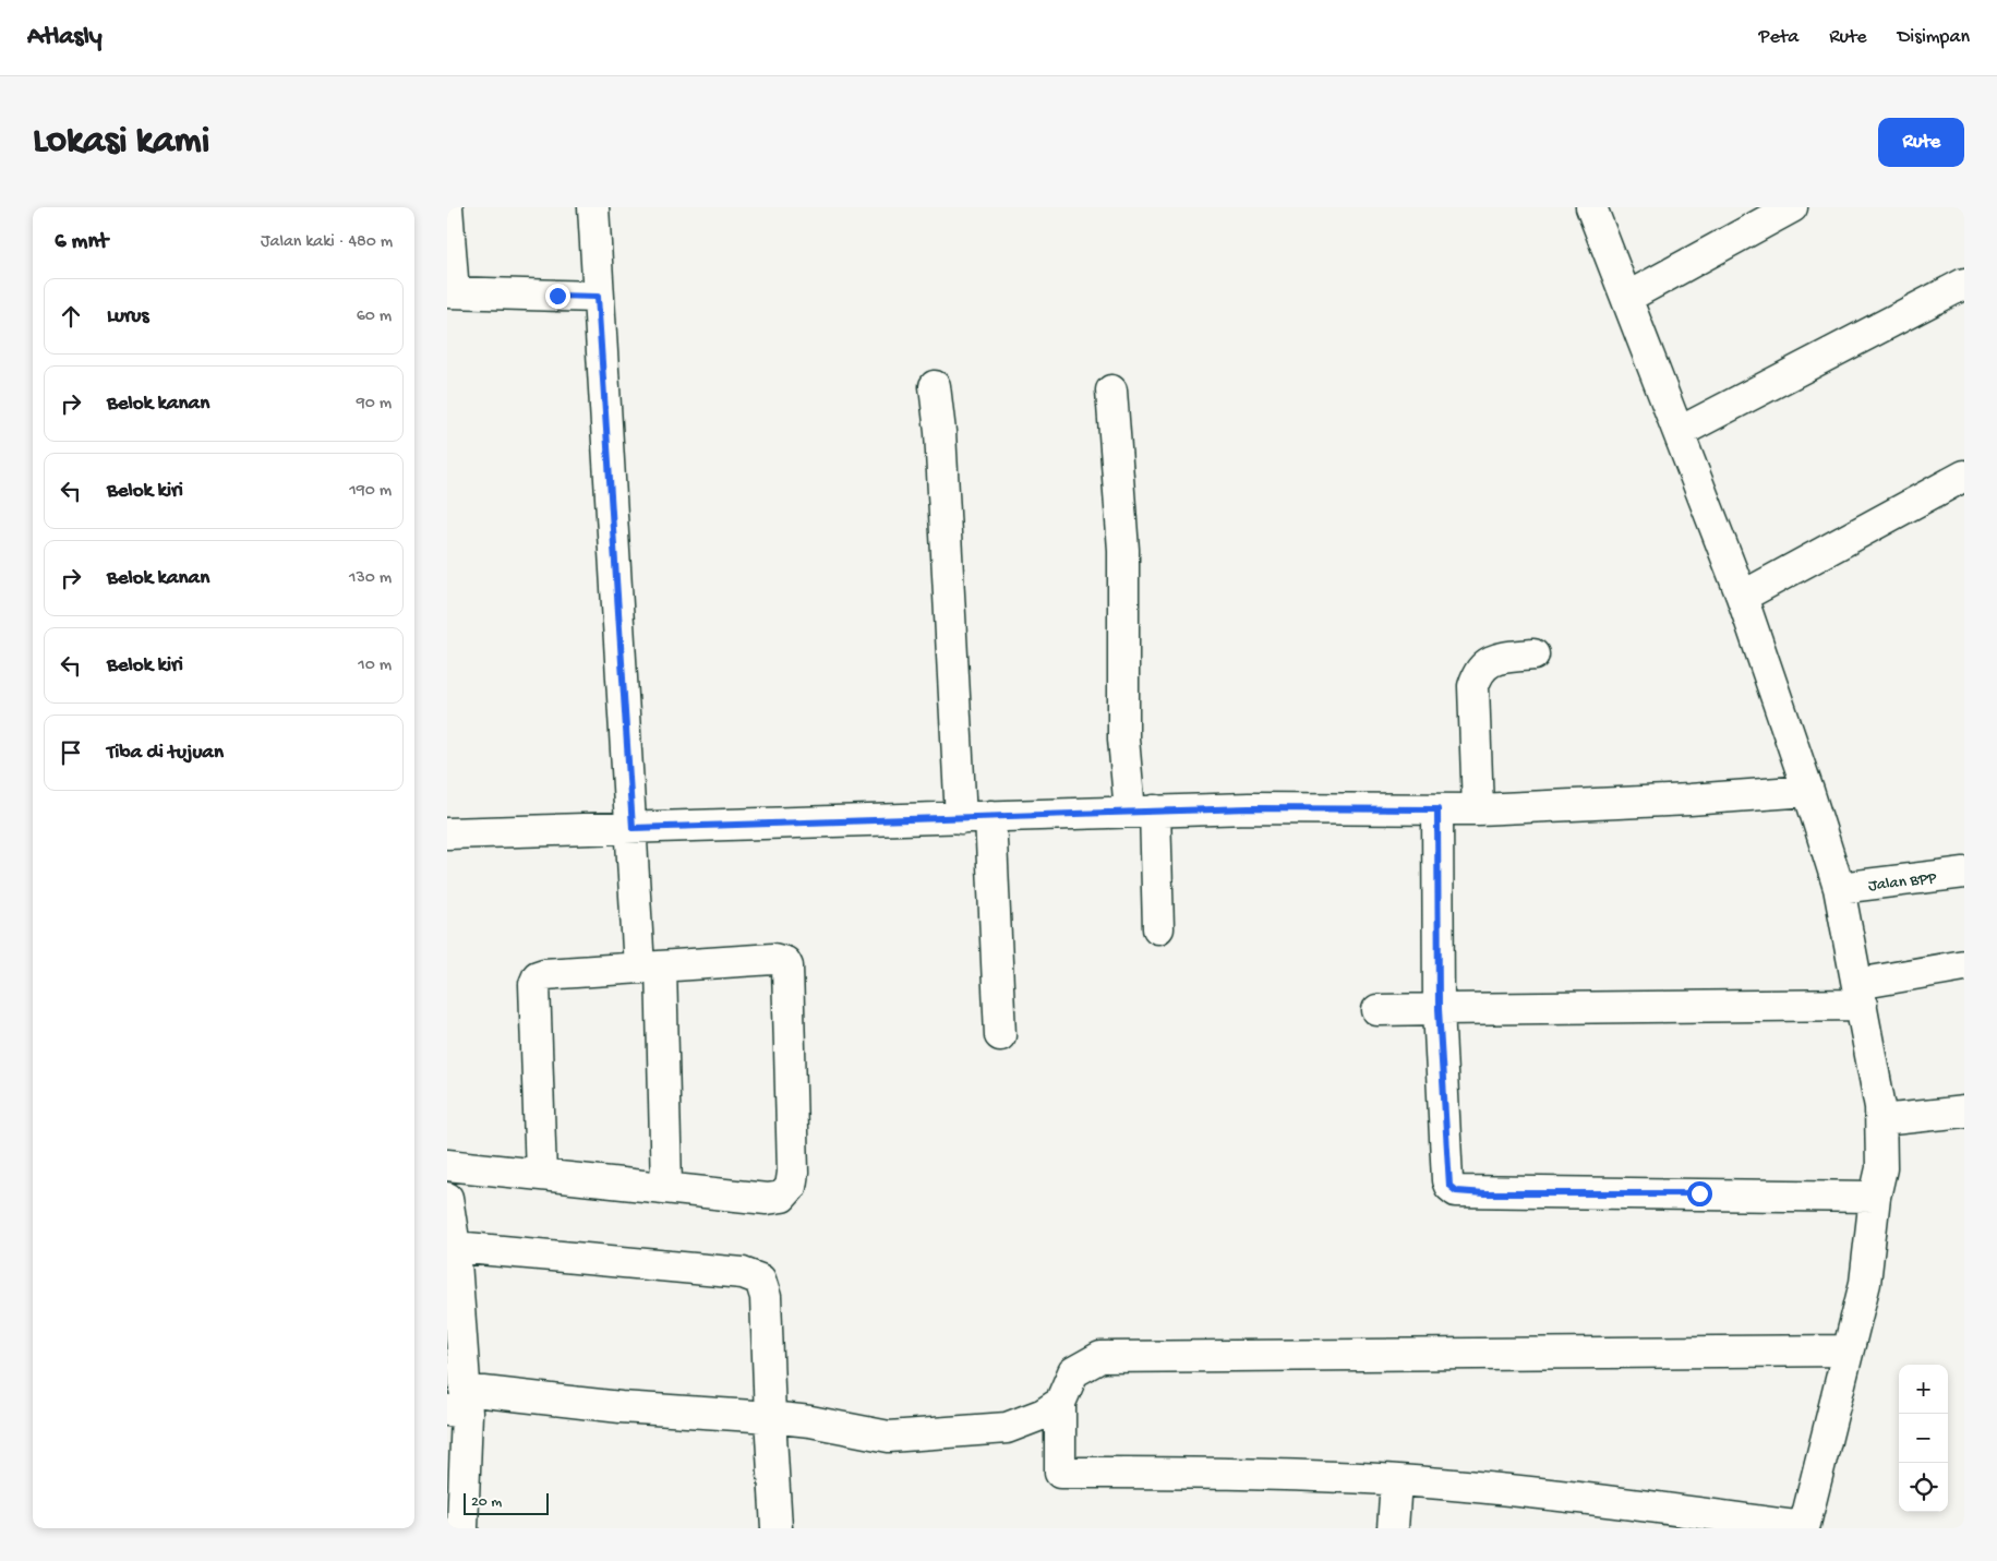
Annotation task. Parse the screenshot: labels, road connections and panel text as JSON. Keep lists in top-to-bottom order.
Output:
{
  "streets": {
    "street": ["Jalan BPP"]
  },
  "scale_bar": "20 m",
  "page": {
    "header": "Atlasly",
    "nav": ["Peta", "Rute", "Disimpan"],
    "buttons": "Rute",
    "title": "Lokasi kami",
    "heading": ["6 mnt", "Jalan kaki · 480 m"],
    "list": [
      ["Lurus", "60 m"],
      ["Belok kanan", "90 m"],
      ["Belok kiri", "190 m"],
      ["Belok kanan", "130 m"],
      ["Belok kiri", "10 m"],
      "Tiba di tujuan"
    ],
    "map_buttons": ["+", "−"],
    "scale": "20 m"
  }
}
